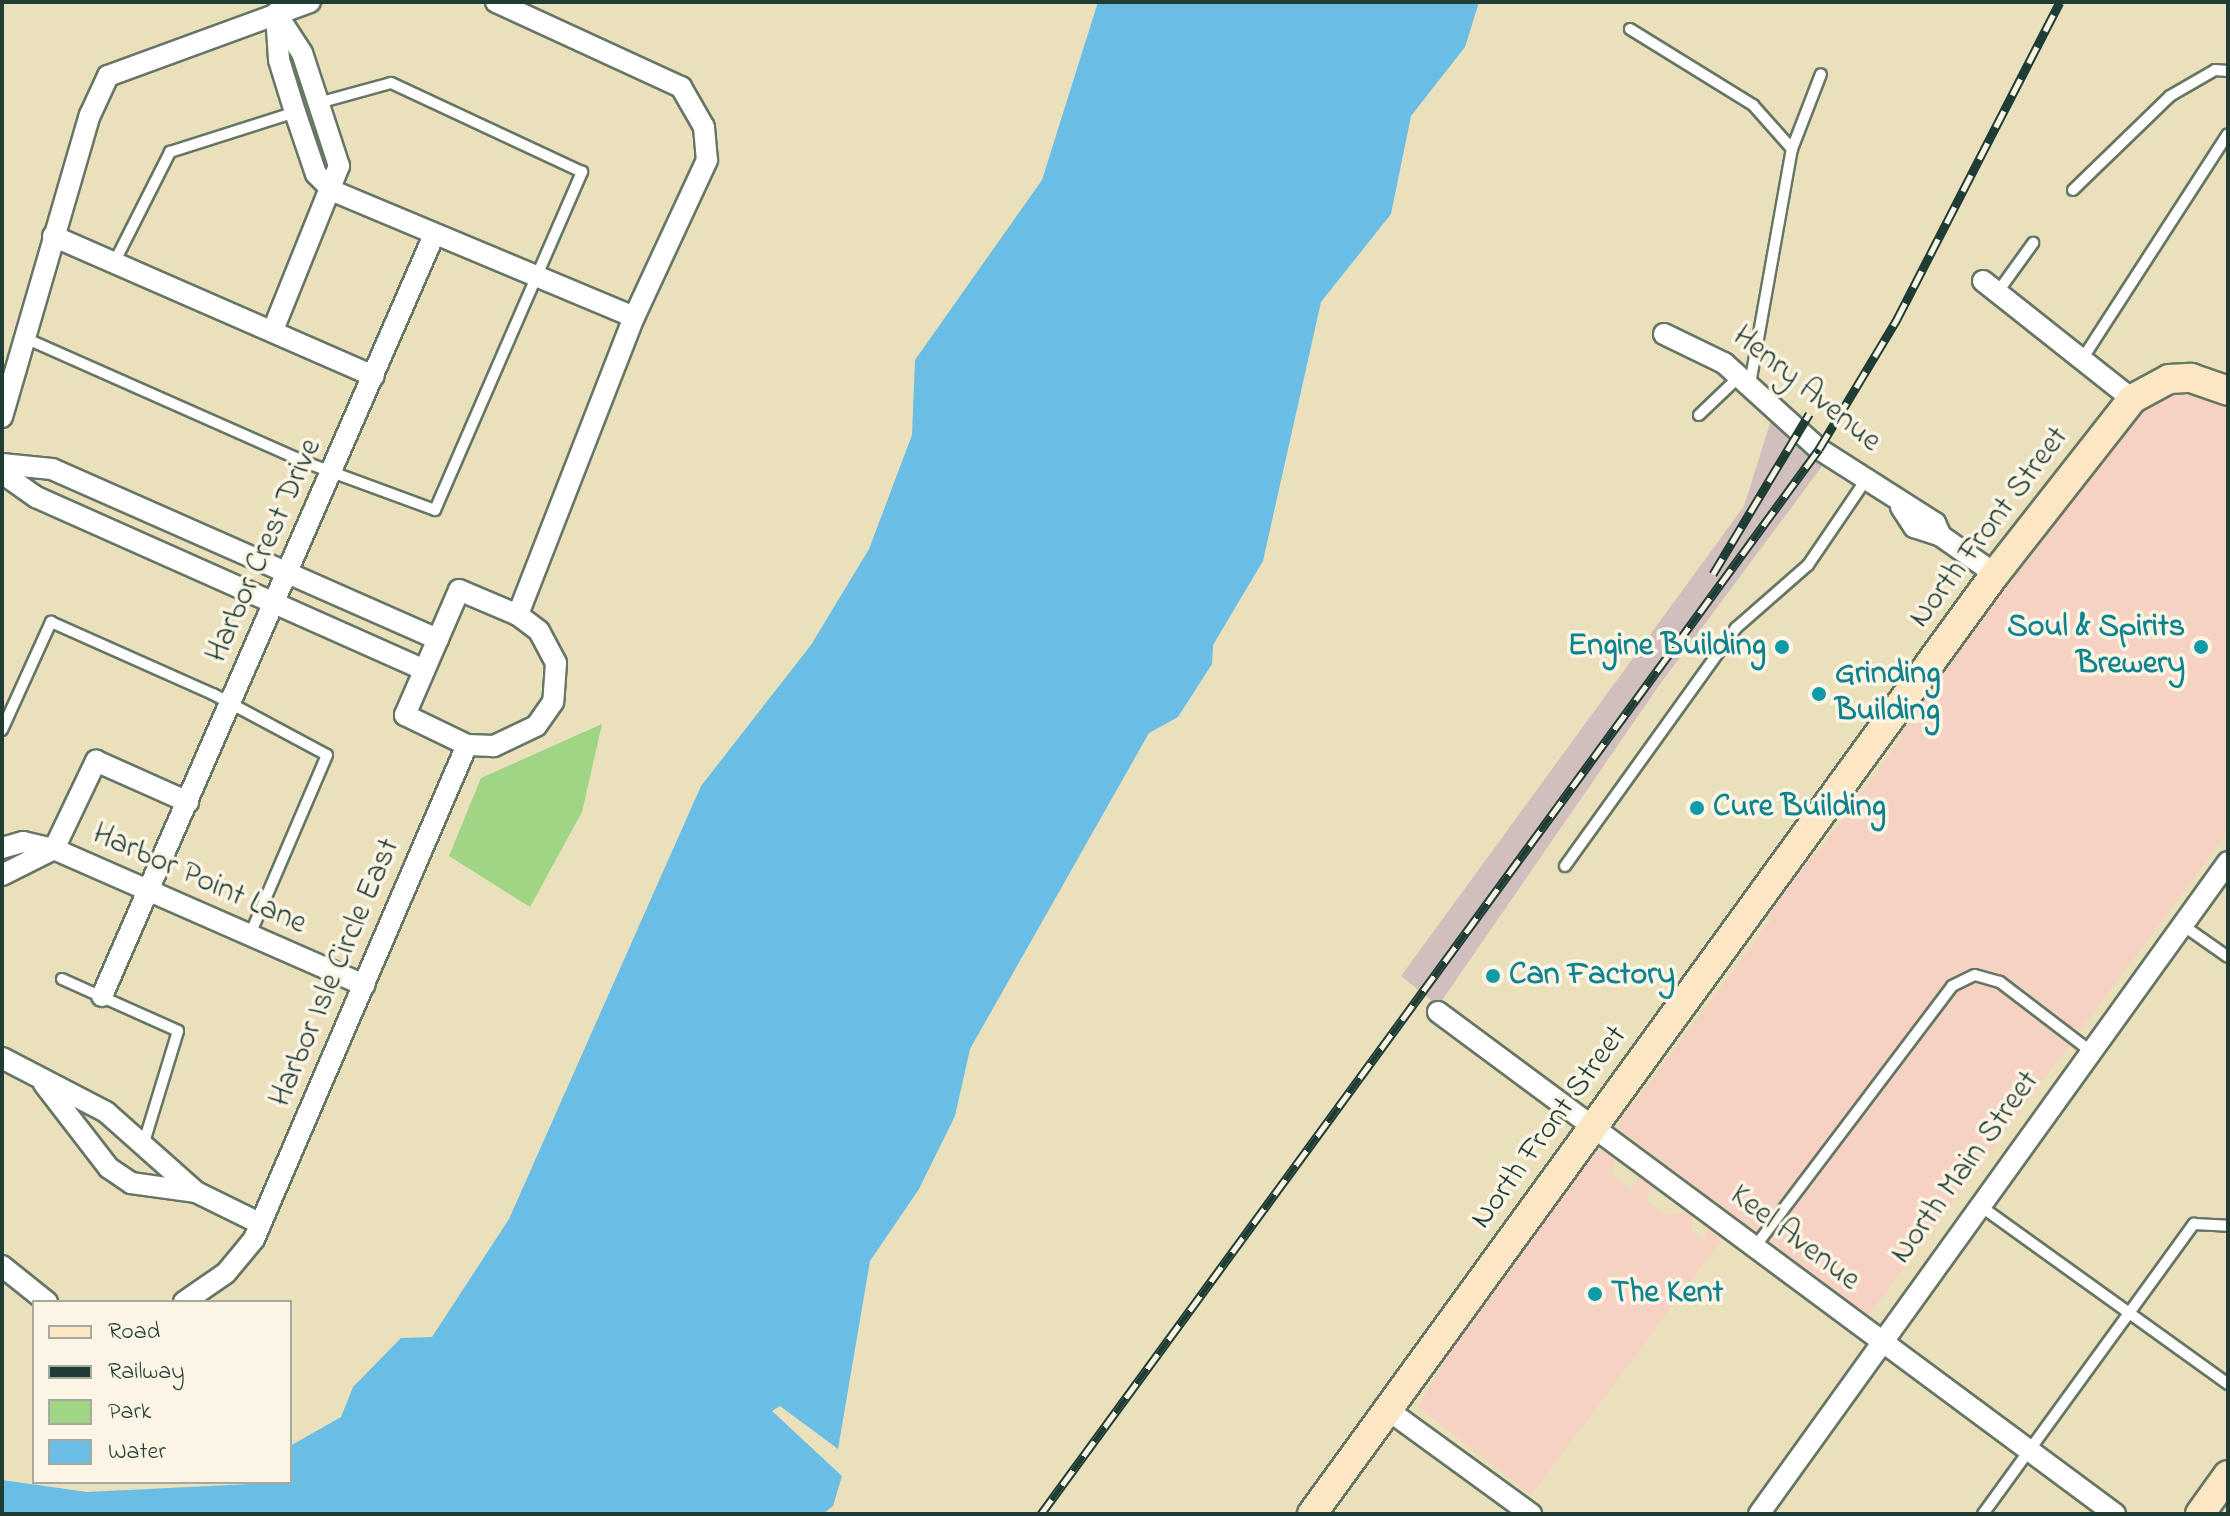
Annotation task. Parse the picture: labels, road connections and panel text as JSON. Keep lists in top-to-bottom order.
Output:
{
  "streets": {
    "street": [
      "Henry Avenue",
      "North Front Street",
      "Harbor Crest Drive",
      "Harbor Point Lane",
      "Harbor Isle Circle East",
      "North Main Street",
      "Keel Avenue"
    ]
  },
  "crossings": [
    ["Henry Avenue", "North Front Street"],
    ["North Front Street", "Keel Avenue"],
    ["Harbor Crest Drive", "Harbor Point Lane"],
    ["Harbor Point Lane", "Harbor Isle Circle East"],
    ["North Main Street", "Keel Avenue"]
  ],
  "places": [
    "Engine Building",
    "Soul & Spirits Brewery",
    "Grinding Building",
    "Cure Building",
    "Can Factory",
    "The Kent"
  ],
  "legend": [
    "Road",
    "Railway",
    "Park",
    "Water"
  ]
}
